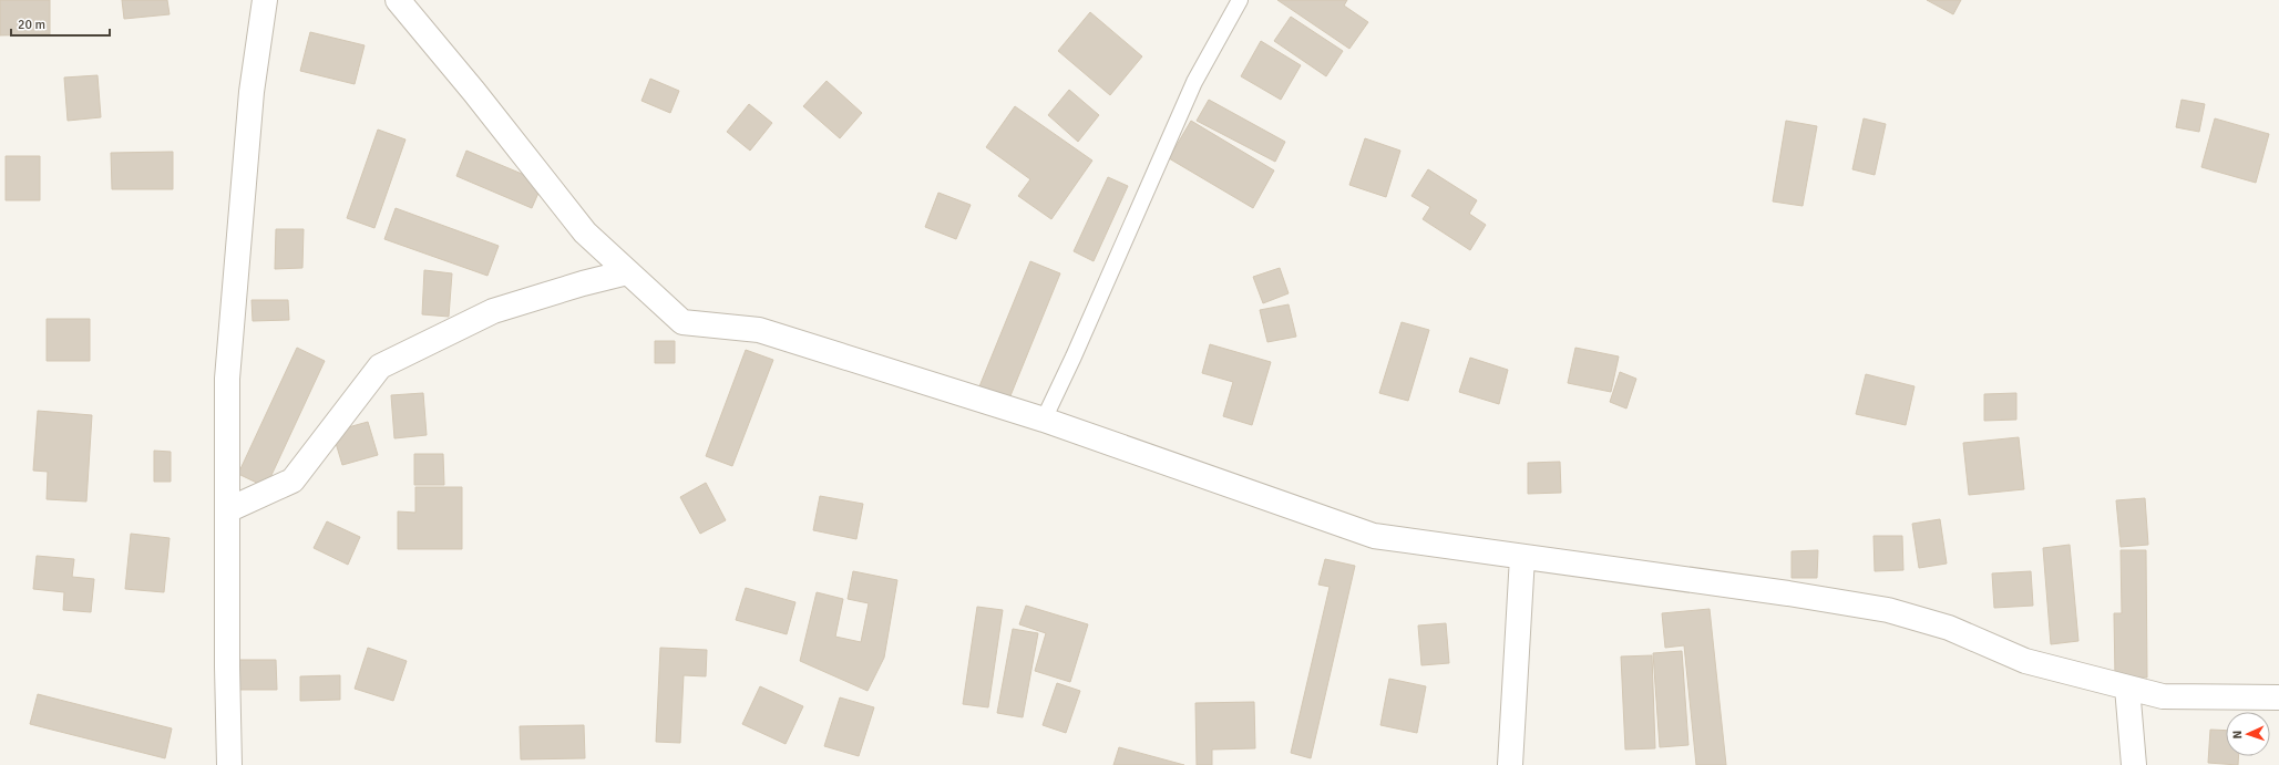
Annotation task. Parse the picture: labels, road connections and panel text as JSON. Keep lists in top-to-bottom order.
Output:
{
  "scale_bar": "20 m",
  "north": "left"
}
